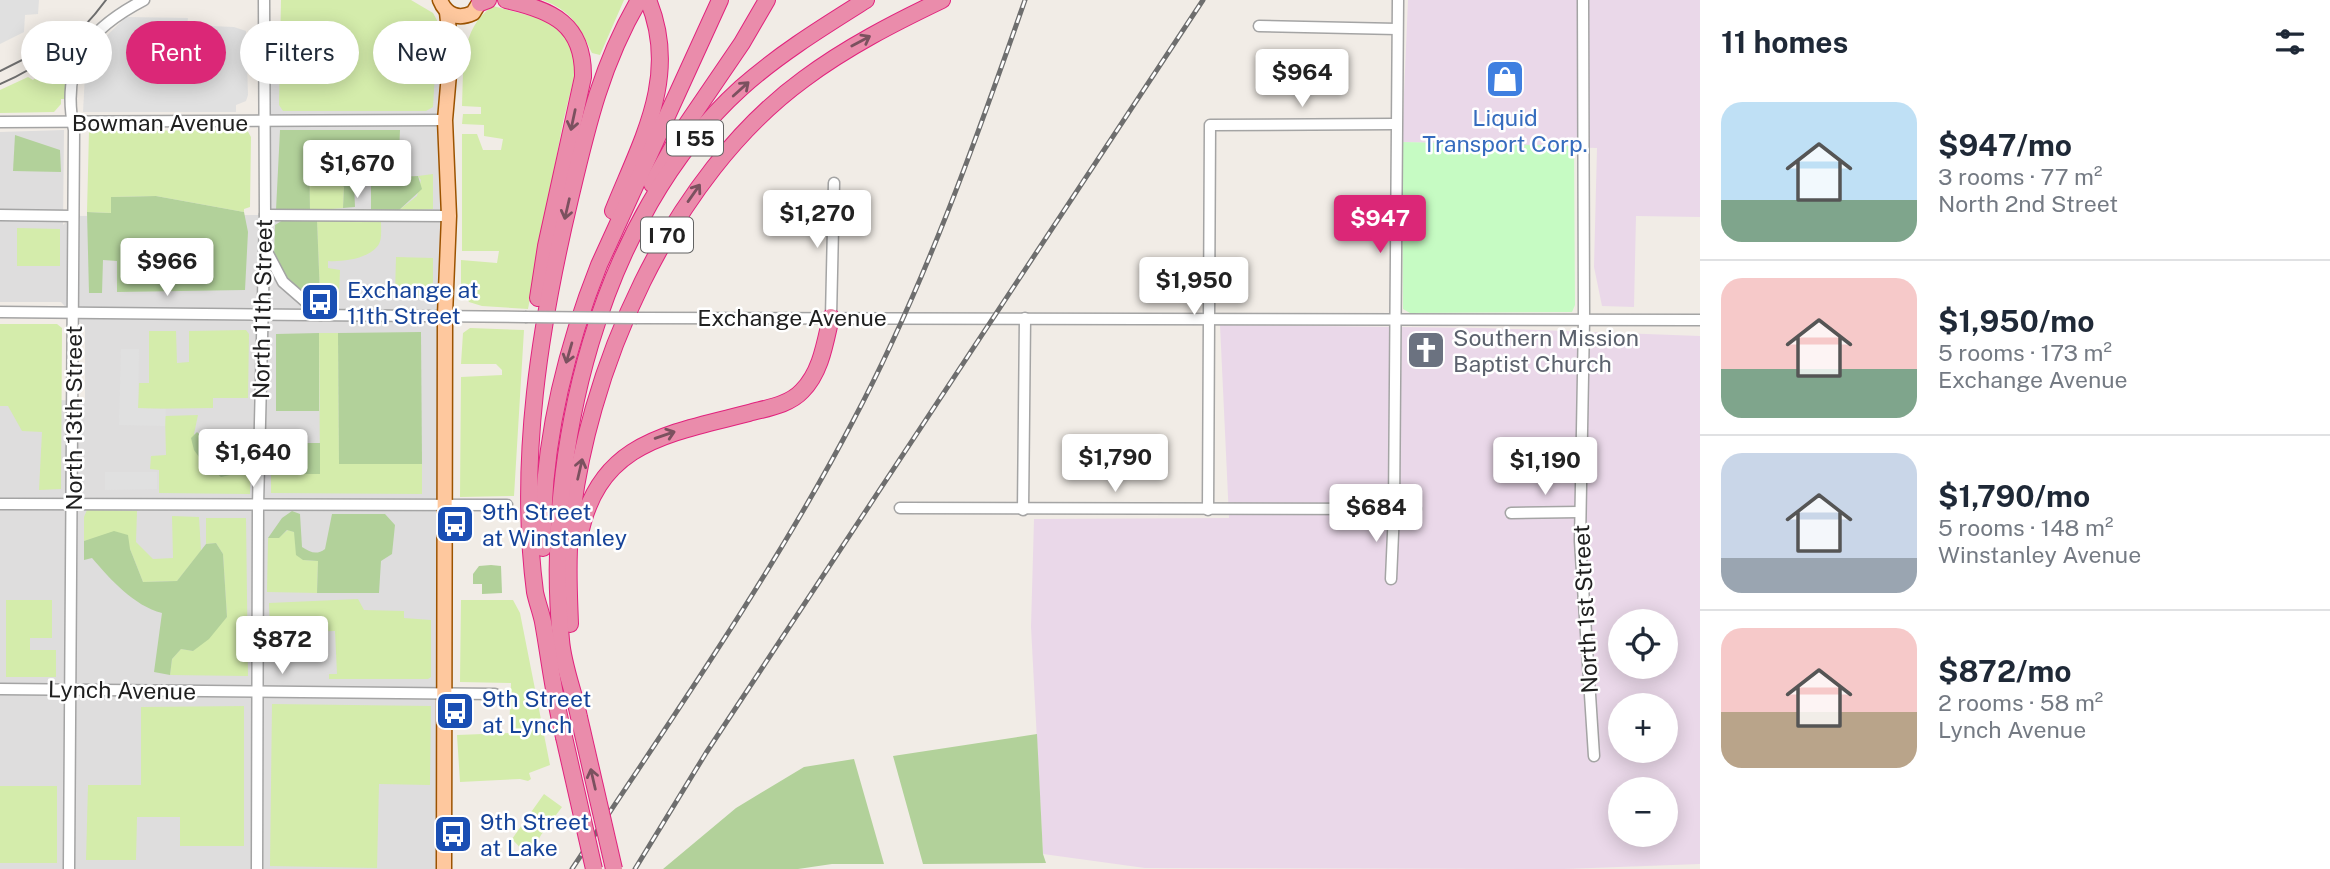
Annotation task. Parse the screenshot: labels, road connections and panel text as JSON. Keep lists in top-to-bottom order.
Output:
{
  "streets": {
    "highway": ["I 55", "I 70"],
    "street": [
      "Bowman Avenue",
      "North 11th Street",
      "Exchange Avenue",
      "North 13th Street",
      "North 1st Street",
      "Lynch Avenue"
    ]
  },
  "crossings": [
    ["Bowman Avenue", "North 11th Street"],
    ["Bowman Avenue", "North 13th Street"],
    ["I 55", "I 70"],
    ["North 11th Street", "Exchange Avenue"],
    ["North 11th Street", "Lynch Avenue"],
    ["Exchange Avenue", "North 13th Street"],
    ["Exchange Avenue", "North 1st Street"],
    ["North 13th Street", "Lynch Avenue"]
  ],
  "places": {
    "shop": ["Liquid Transport Corp."],
    "bus stop": [
      "Exchange at 11th Street",
      "9th Street at Winstanley",
      "9th Street at Lynch",
      "9th Street at Lake"
    ],
    "church": ["Southern Mission Baptist Church"]
  },
  "page": {
    "heading": "11 homes",
    "chip": [
      "Buy",
      "Rent",
      "Filters",
      "New"
    ],
    "price": [
      "$964",
      "$1,670",
      "$1,270",
      "$947",
      "$966",
      "$1,950",
      "$1,640",
      "$1,790",
      "$1,190",
      "$684",
      "$872"
    ],
    "list": [
      {
        "name": "$947/mo",
        "note": "3 rooms · 77 m² · North 2nd Street"
      },
      {
        "name": "$1,950/mo",
        "note": "5 rooms · 173 m² · Exchange Avenue"
      },
      {
        "name": "$1,790/mo",
        "note": "5 rooms · 148 m² · Winstanley Avenue"
      },
      {
        "name": "$872/mo",
        "note": "2 rooms · 58 m² · Lynch Avenue"
      }
    ],
    "map_buttons": ["+", "−"]
  }
}
